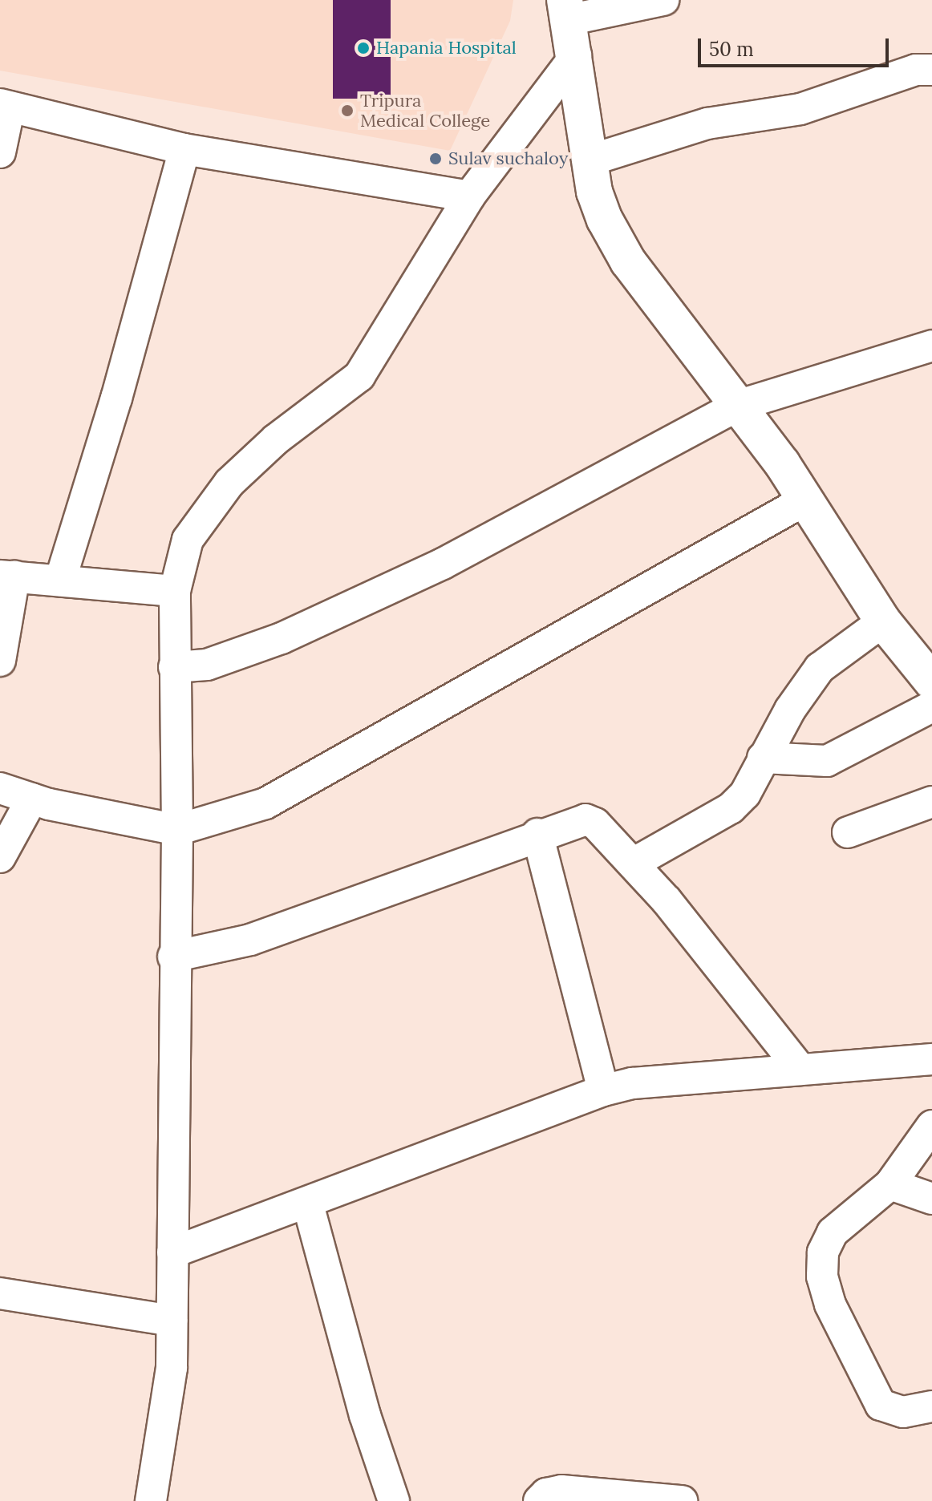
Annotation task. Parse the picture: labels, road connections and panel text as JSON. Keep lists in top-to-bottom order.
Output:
{
  "places": ["Hapania Hospital", "Tripura Medical College", "Sulav suchaloy"],
  "scale_bar": "50 m"
}
